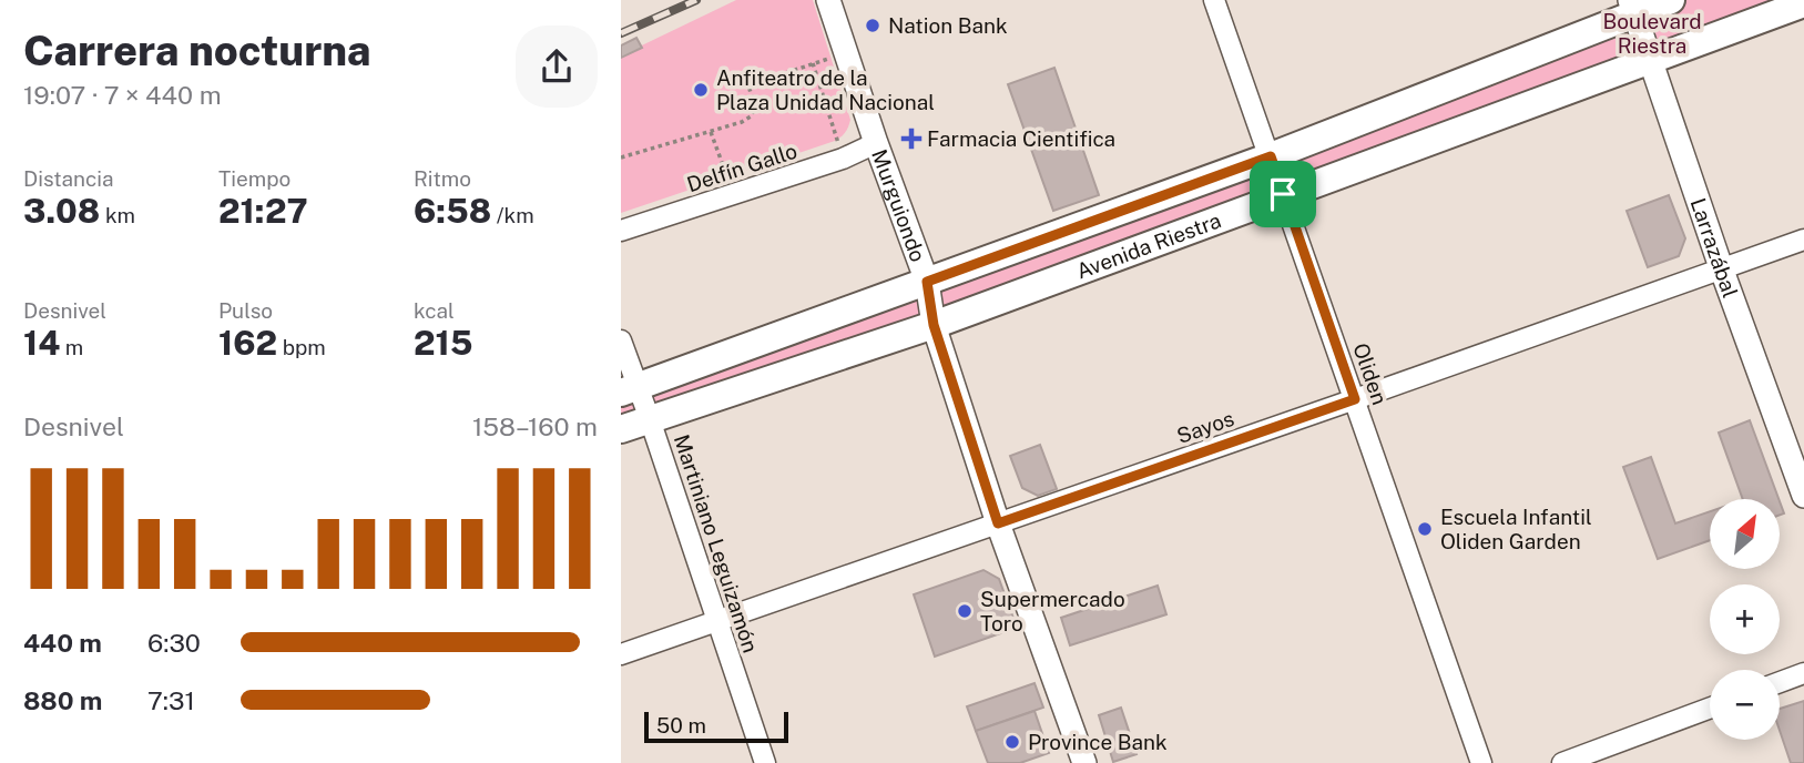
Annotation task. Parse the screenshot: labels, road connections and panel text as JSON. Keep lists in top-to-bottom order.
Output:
{
  "streets": {
    "main road": ["Avenida Riestra"],
    "street": [
      "Delfín Gallo",
      "Murguiondo",
      "Larrazábal",
      "Oliden",
      "Sayos",
      "Martiniano Leguizamón"
    ]
  },
  "crossings": [
    ["Delfín Gallo", "Murguiondo"],
    ["Murguiondo", "Avenida Riestra"],
    ["Murguiondo", "Sayos"],
    ["Avenida Riestra", "Larrazábal"],
    ["Avenida Riestra", "Oliden"],
    ["Avenida Riestra", "Martiniano Leguizamón"],
    ["Larrazábal", "Sayos"],
    ["Oliden", "Sayos"],
    ["Sayos", "Martiniano Leguizamón"]
  ],
  "parks": ["Boulevard Riestra"],
  "places": {
    "other": [
      "Nation Bank",
      "Anfiteatro de la Plaza Unidad Nacional",
      "Escuela Infantil Oliden Garden",
      "Supermercado Toro",
      "Province Bank"
    ],
    "health": ["Farmacia Cientifica"]
  },
  "scale_bar": "50 m",
  "north": "top right",
  "page": {
    "heading": ["Carrera nocturna", "19:07 · 7 × 440 m"],
    "stats": [
      ["Distancia", "3.08 km"],
      ["Tiempo", "21:27"],
      ["Ritmo", "6:58 /km"],
      ["Desnivel", "14 m"],
      ["Pulso", "162 bpm"],
      ["kcal", "215"]
    ],
    "chart": ["Desnivel", "158–160 m"],
    "map_buttons": ["+", "−"],
    "list": [
      {
        "name": "440 m",
        "note": "6:30"
      },
      {
        "name": "880 m",
        "note": "7:31"
      }
    ],
    "scale": "50 m"
  }
}
